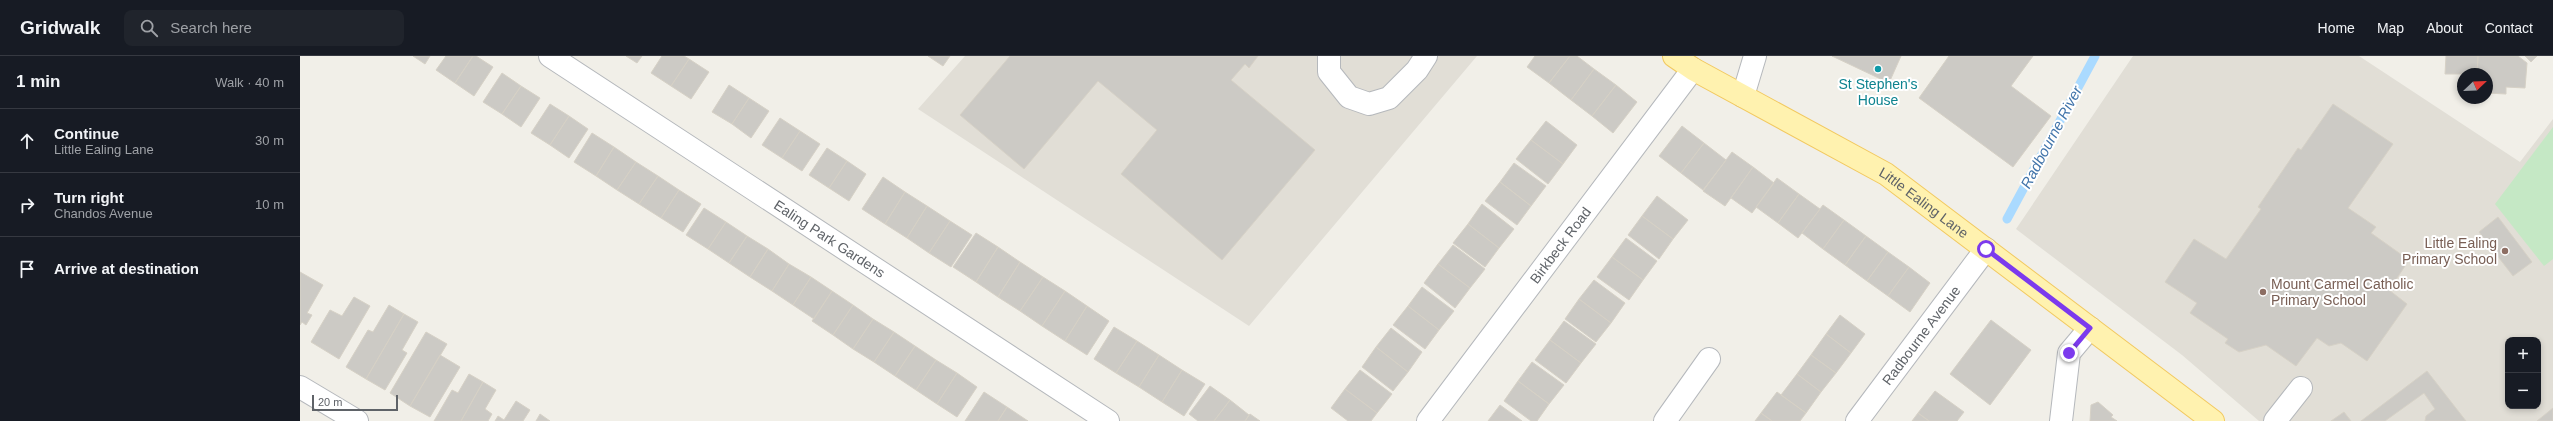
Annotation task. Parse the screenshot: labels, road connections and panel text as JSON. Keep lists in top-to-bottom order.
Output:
{
  "streets": {
    "main road": ["Little Ealing Lane"],
    "street": ["Ealing Park Gardens", "Birkbeck Road", "Radbourne Avenue"]
  },
  "crossings": [
    ["Little Ealing Lane", "Birkbeck Road"],
    ["Little Ealing Lane", "Radbourne Avenue"]
  ],
  "water": ["Radbourne River"],
  "places": ["St Stephen's House", "Little Ealing Primary School", "Mount Carmel Catholic Primary School"],
  "scale_bar": "20 m",
  "north": "top right",
  "page": {
    "header": "Gridwalk",
    "search": "Search here",
    "nav": [
      "Home",
      "Map",
      "About",
      "Contact"
    ],
    "heading": ["1 min", "Walk · 40 m"],
    "list": [
      ["Continue", "Little Ealing Lane", "30 m"],
      ["Turn right", "Chandos Avenue", "10 m"],
      "Arrive at destination"
    ],
    "map_buttons": ["+", "−"],
    "scale": "20 m"
  }
}
